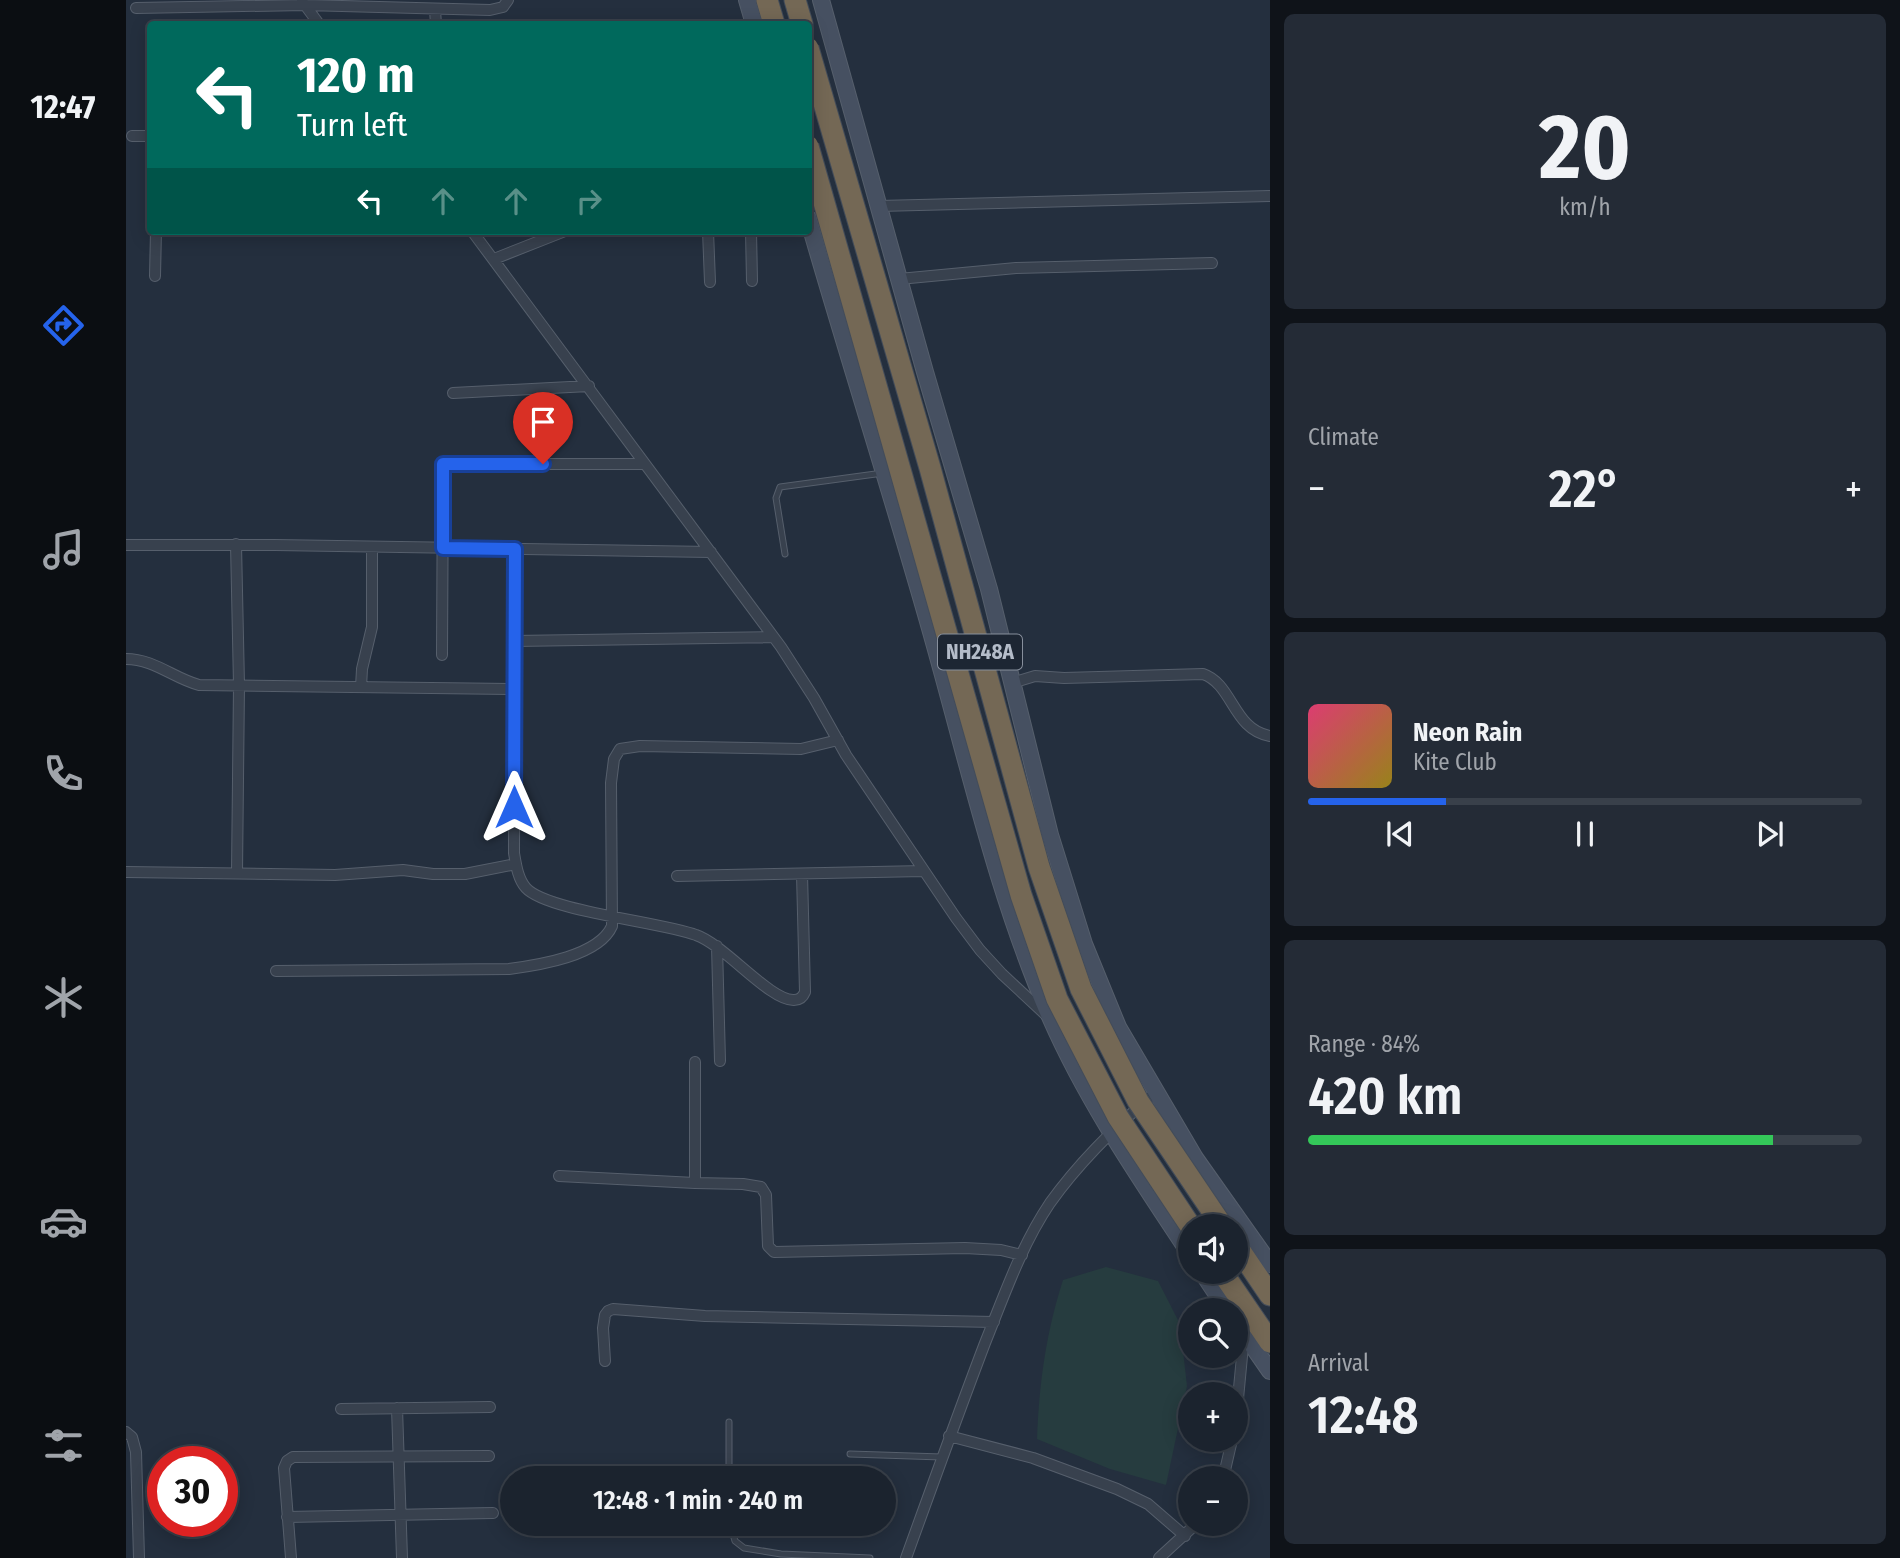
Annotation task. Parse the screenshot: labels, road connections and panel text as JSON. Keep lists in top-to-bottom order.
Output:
{
  "streets": {
    "highway": ["NH248A"]
  },
  "page": {
    "tabs": "12:47",
    "tile": [
      ["20", "km/h"],
      "Climate",
      ["Range · 84%", "420 km"],
      ["Arrival", "12:48"]
    ],
    "turn": ["120 m", "Turn left"],
    "heat": ["−", "22°", "+"],
    "song": ["Neon Rain", "Kite Club"],
    "map_buttons": ["+", "−"],
    "limit": "30",
    "trip": "12:48 · 1 min · 240 m"
  }
}
